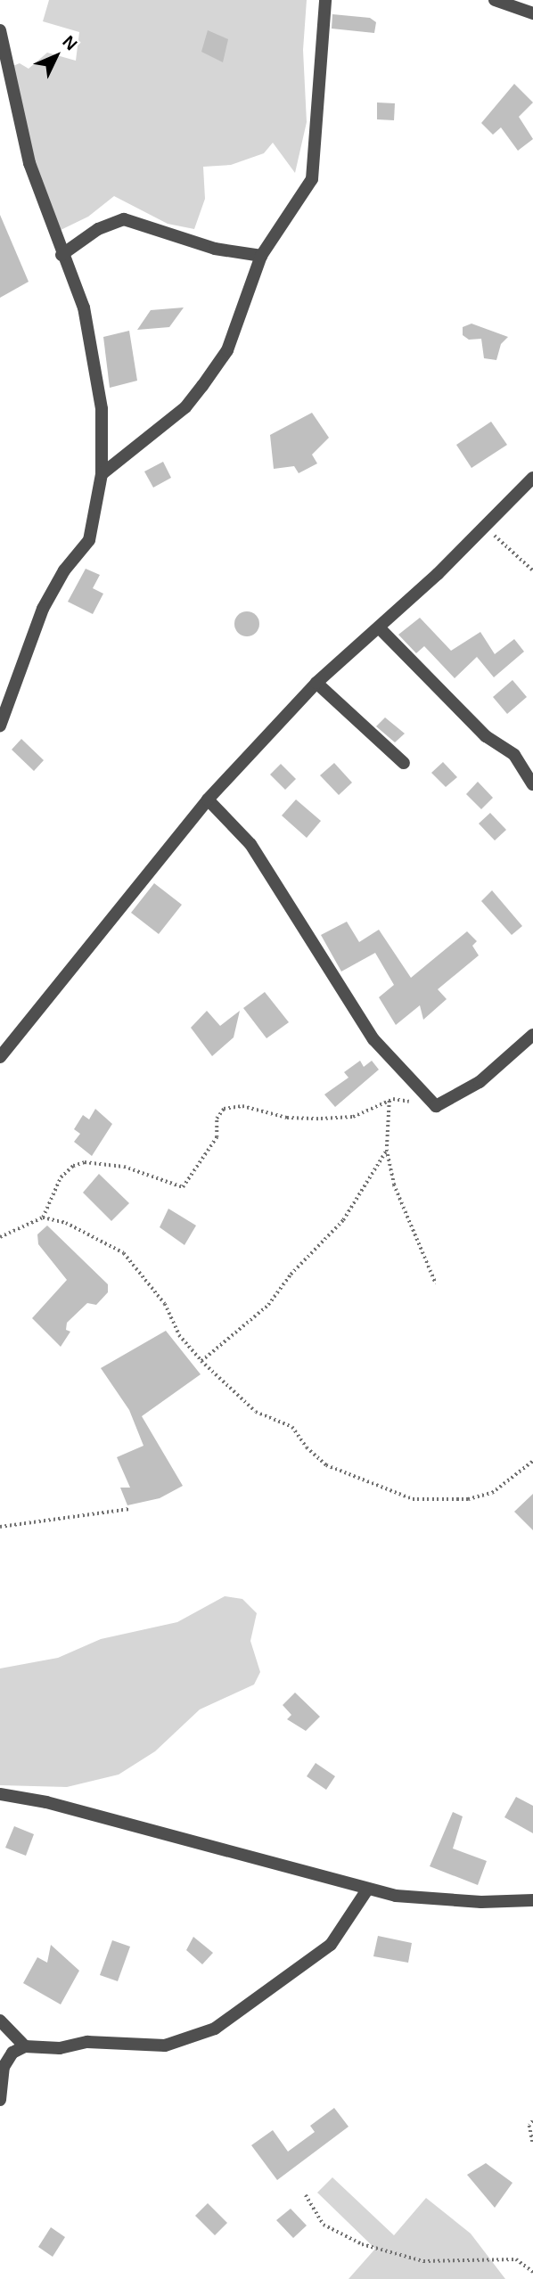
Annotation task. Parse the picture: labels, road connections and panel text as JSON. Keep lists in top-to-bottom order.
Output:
{
  "north": "top right"
}
